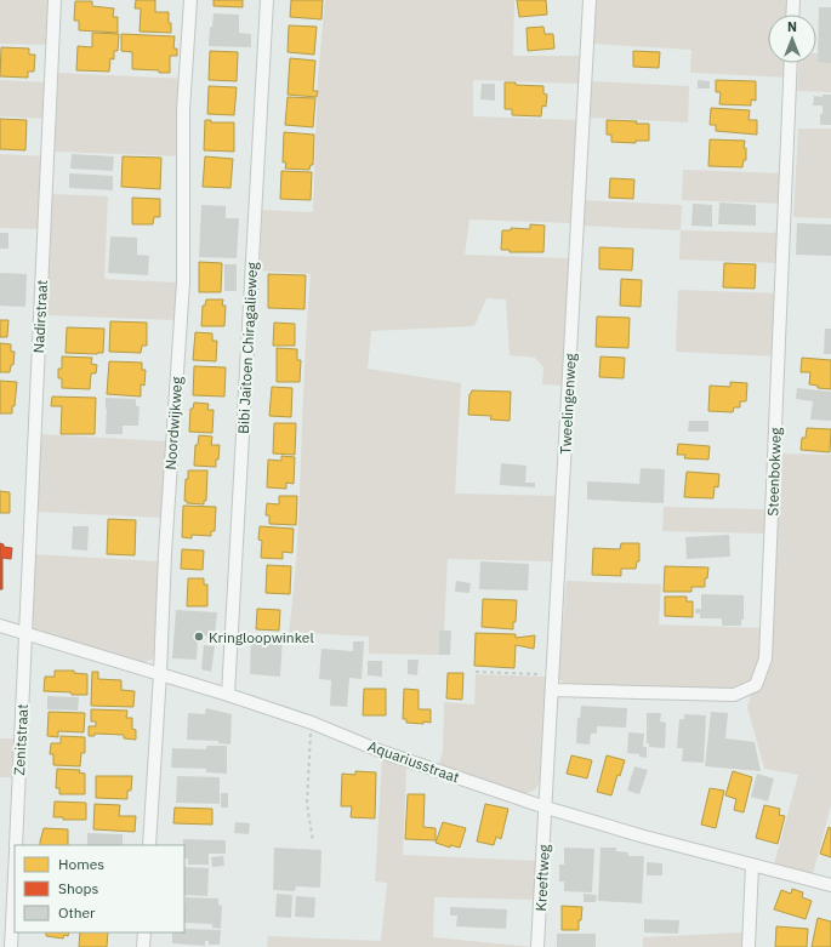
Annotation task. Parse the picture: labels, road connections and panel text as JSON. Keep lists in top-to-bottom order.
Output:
{
  "streets": {
    "street": [
      "Nadirstraat",
      "Bibi Jaitoen Chiragalieweg",
      "Tweelingenweg",
      "Noordwijkweg",
      "Steenbokweg",
      "Zenitstraat",
      "Aquariusstraat",
      "Kreeftweg"
    ]
  },
  "crossings": [
    ["Nadirstraat", "Zenitstraat"],
    ["Nadirstraat", "Aquariusstraat"],
    ["Bibi Jaitoen Chiragalieweg", "Aquariusstraat"],
    ["Tweelingenweg", "Steenbokweg"],
    ["Tweelingenweg", "Aquariusstraat"],
    ["Tweelingenweg", "Kreeftweg"],
    ["Noordwijkweg", "Aquariusstraat"],
    ["Zenitstraat", "Aquariusstraat"],
    ["Aquariusstraat", "Kreeftweg"]
  ],
  "places": ["Kringloopwinkel"],
  "legend": ["Homes", "Shops", "Other"],
  "north": "top"
}
